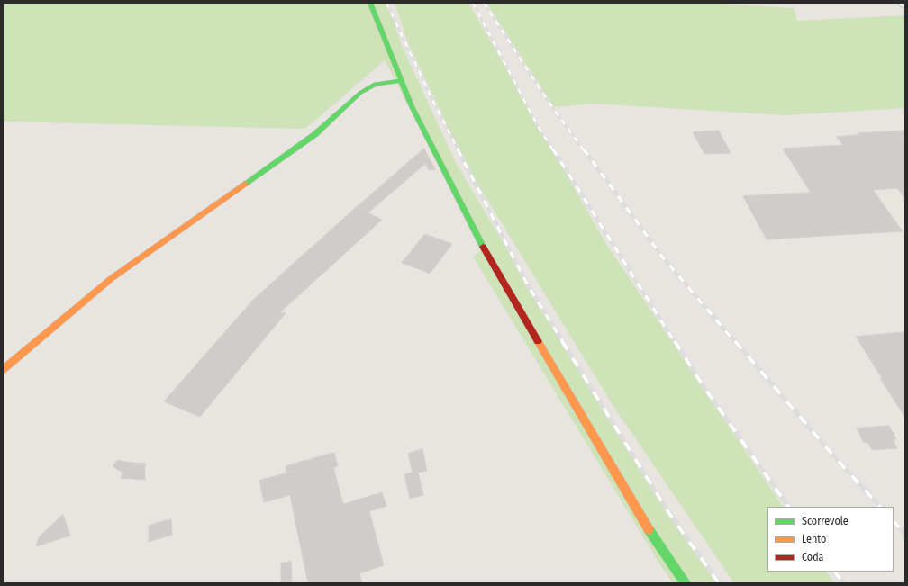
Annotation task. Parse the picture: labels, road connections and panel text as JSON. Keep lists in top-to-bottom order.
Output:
{
  "legend": ["Scorrevole", "Lento", "Coda"]
}
